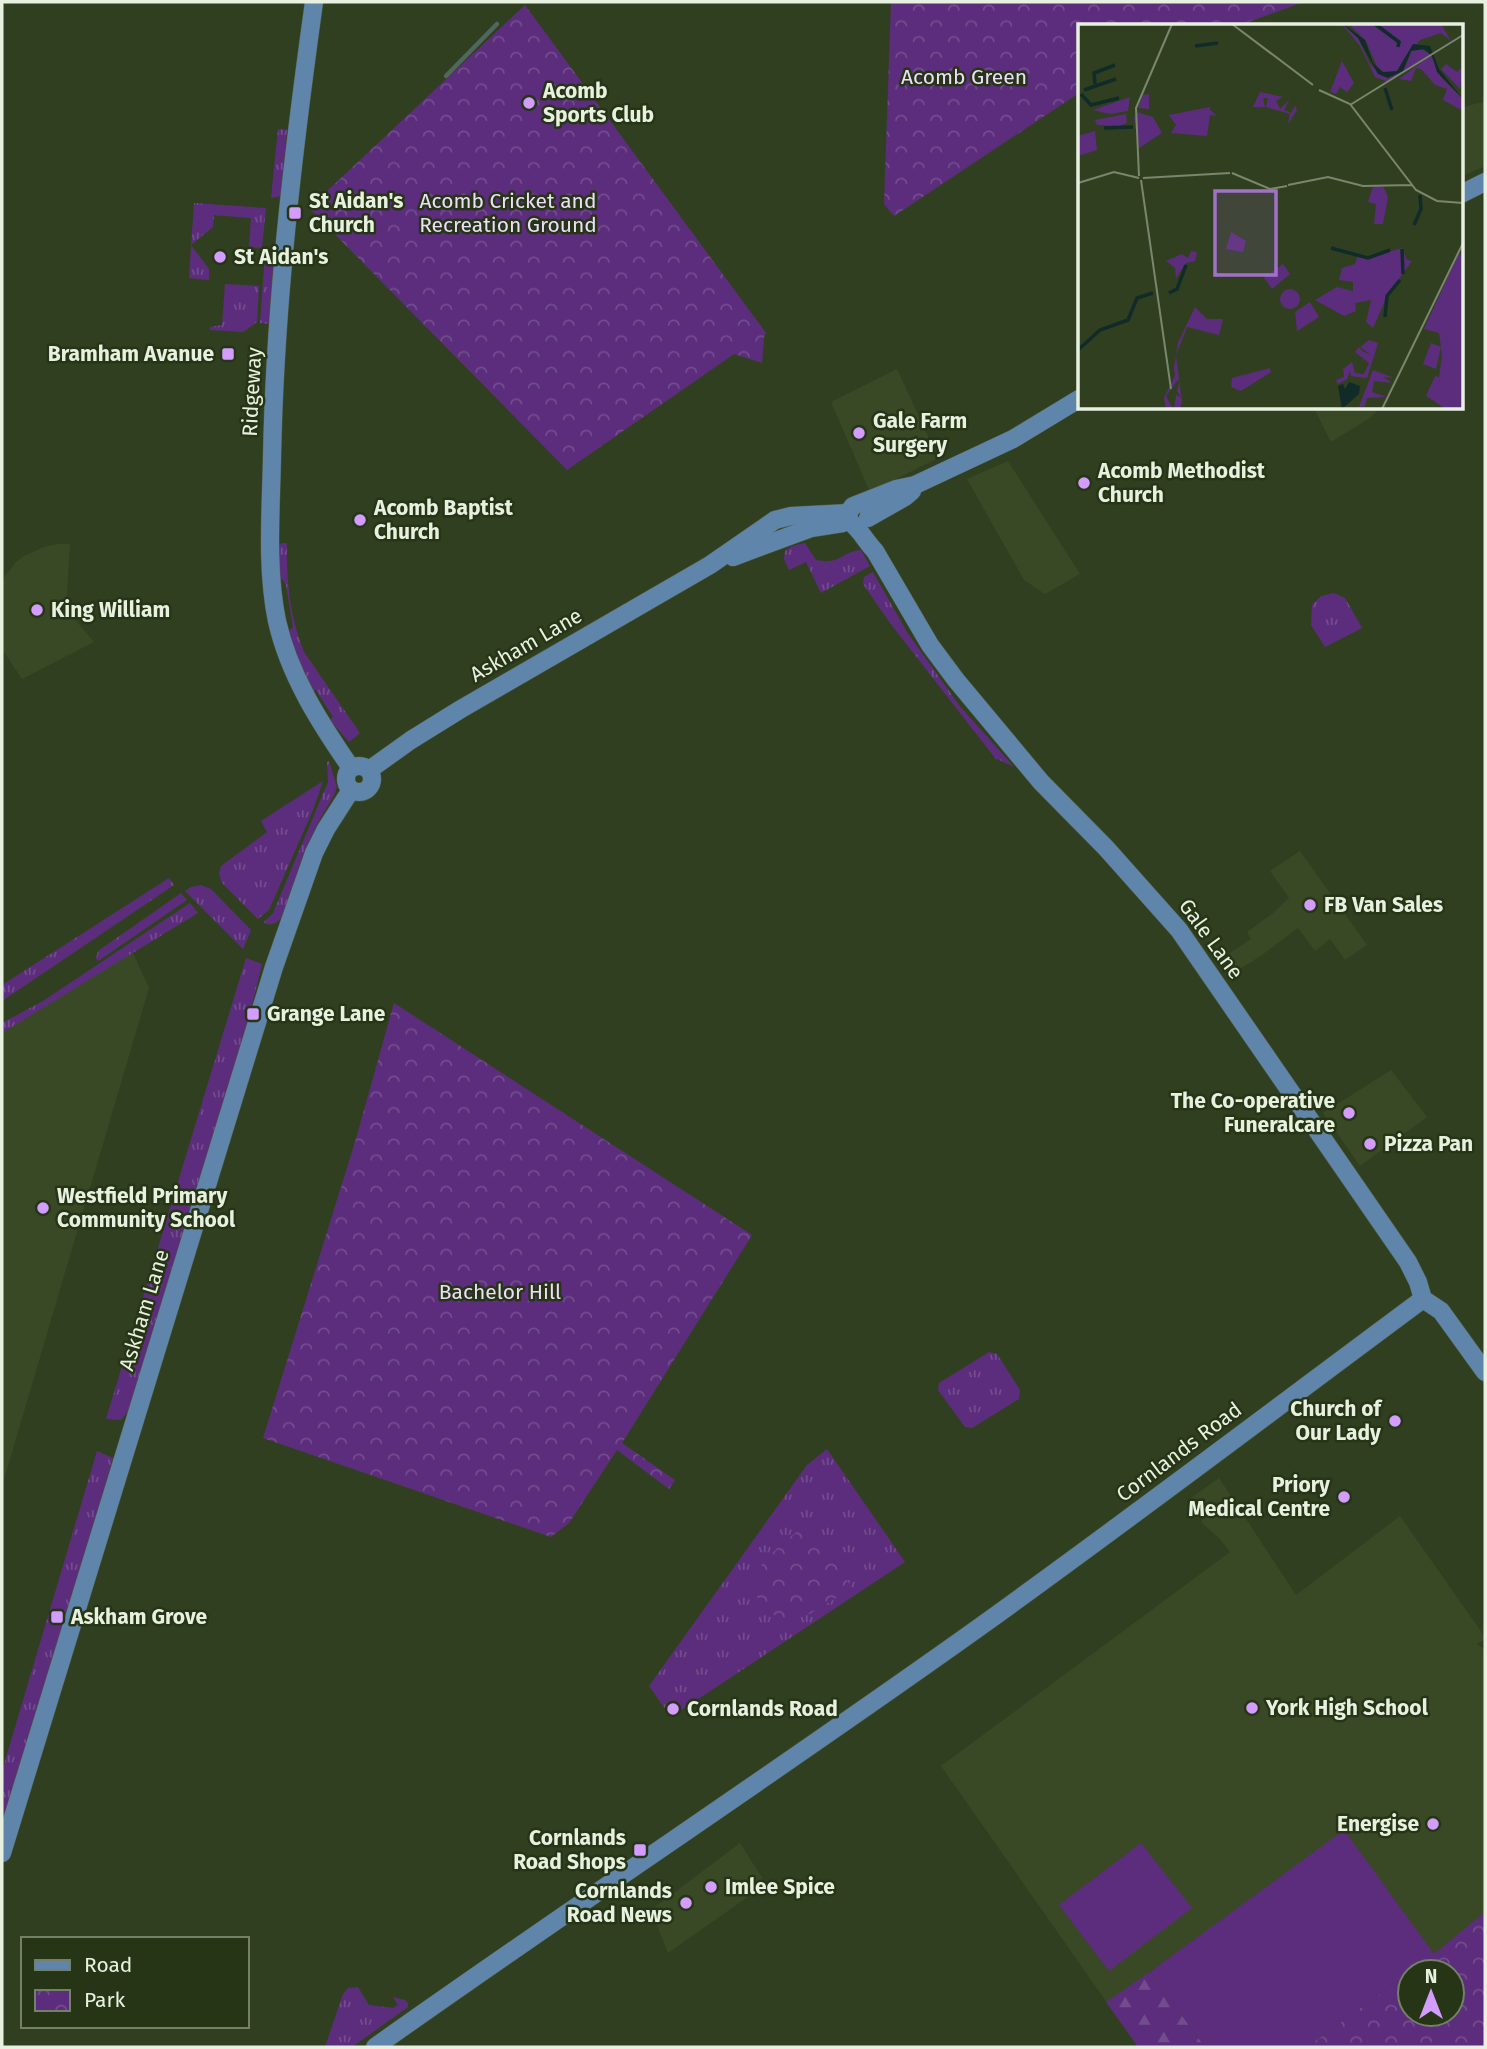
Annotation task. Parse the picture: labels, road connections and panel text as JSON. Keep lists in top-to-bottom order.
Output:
{
  "streets": {
    "street": [
      "Ridgeway",
      "Askham Lane",
      "Gale Lane",
      "Cornlands Road"
    ]
  },
  "crossings": [
    ["Ridgeway", "Askham Lane"],
    ["Askham Lane", "Gale Lane"],
    ["Gale Lane", "Cornlands Road"]
  ],
  "parks": ["Acomb Green", "Acomb Cricket and Recreation Ground", "Bachelor Hill"],
  "places": {
    "other": [
      "Acomb Sports Club",
      "St Aidan's",
      "Gale Farm Surgery",
      "Acomb Methodist Church",
      "Acomb Baptist Church",
      "King William",
      "FB Van Sales",
      "The Co-operative Funeralcare",
      "Pizza Pan",
      "Westfield Primary Community School",
      "Church of Our Lady",
      "Priory Medical Centre",
      "York High School",
      "Cornlands Road",
      "Energise",
      "Imlee Spice",
      "Cornlands Road News"
    ],
    "transit": [
      "St Aidan's Church",
      "Bramham Avanue",
      "Grange Lane",
      "Askham Grove",
      "Cornlands Road Shops"
    ]
  },
  "legend": ["Road", "Park"],
  "north": "top"
}
